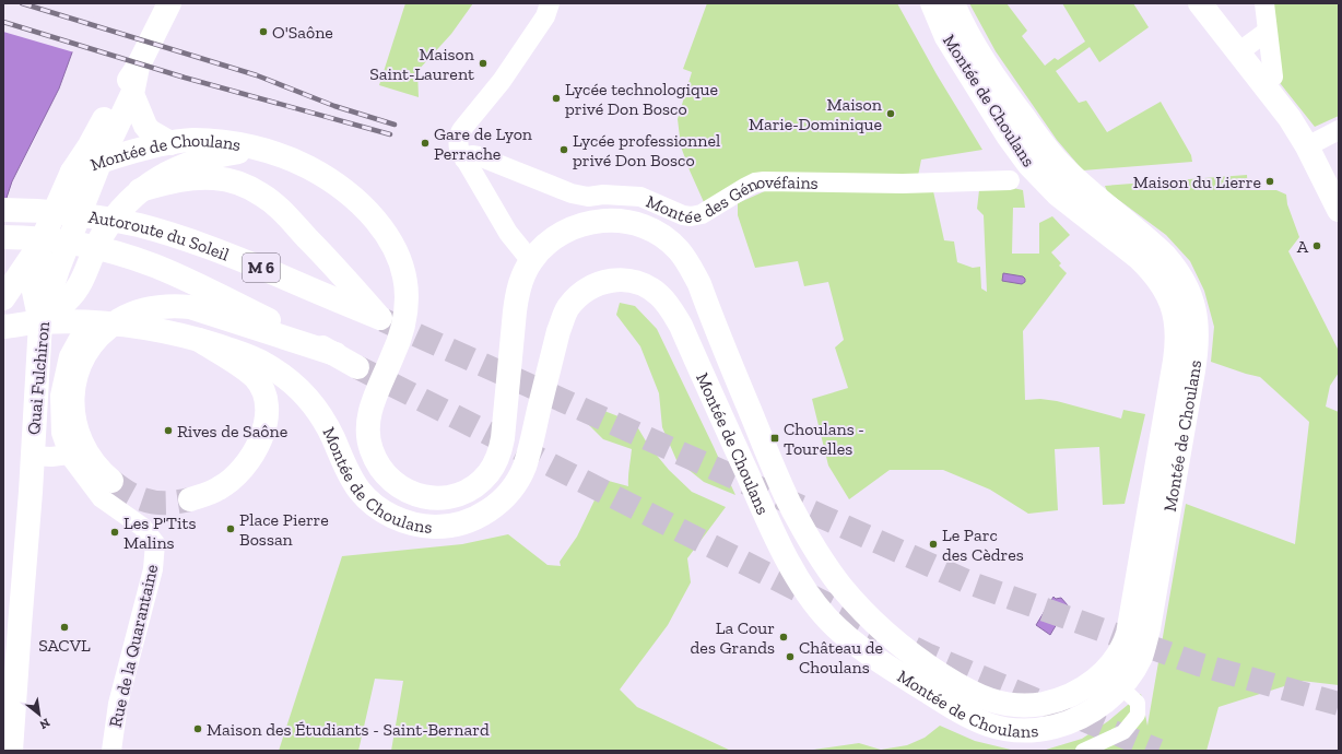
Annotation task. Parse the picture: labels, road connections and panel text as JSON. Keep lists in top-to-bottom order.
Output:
{
  "streets": {
    "main road": [
      "Montée de Choulans",
      "Autoroute du Soleil",
      "M 6",
      "Quai Fulchiron"
    ],
    "street": ["Montée des Génovéfains", "Rue de la Quarantaine"]
  },
  "crossings": [
    ["Montée de Choulans", "Autoroute du Soleil"],
    ["Montée de Choulans", "Quai Fulchiron"],
    ["Montée de Choulans", "Rue de la Quarantaine"]
  ],
  "places": {
    "other": [
      "O'Saône",
      "Maison Saint-Laurent",
      "Lycée technologique privé Don Bosco",
      "Maison Marie-Dominique",
      "Gare de Lyon Perrache",
      "Lycée professionnel privé Don Bosco",
      "Maison du Lierre",
      "A",
      "Rives de Saône",
      "Place Pierre Bossan",
      "Les P'Tits Malins",
      "Le Parc des Cèdres",
      "SACVL",
      "La Cour des Grands",
      "Château de Choulans",
      "Maison des Étudiants - Saint-Bernard"
    ],
    "transit": ["Choulans - Tourelles"]
  },
  "north": "bottom right"
}
